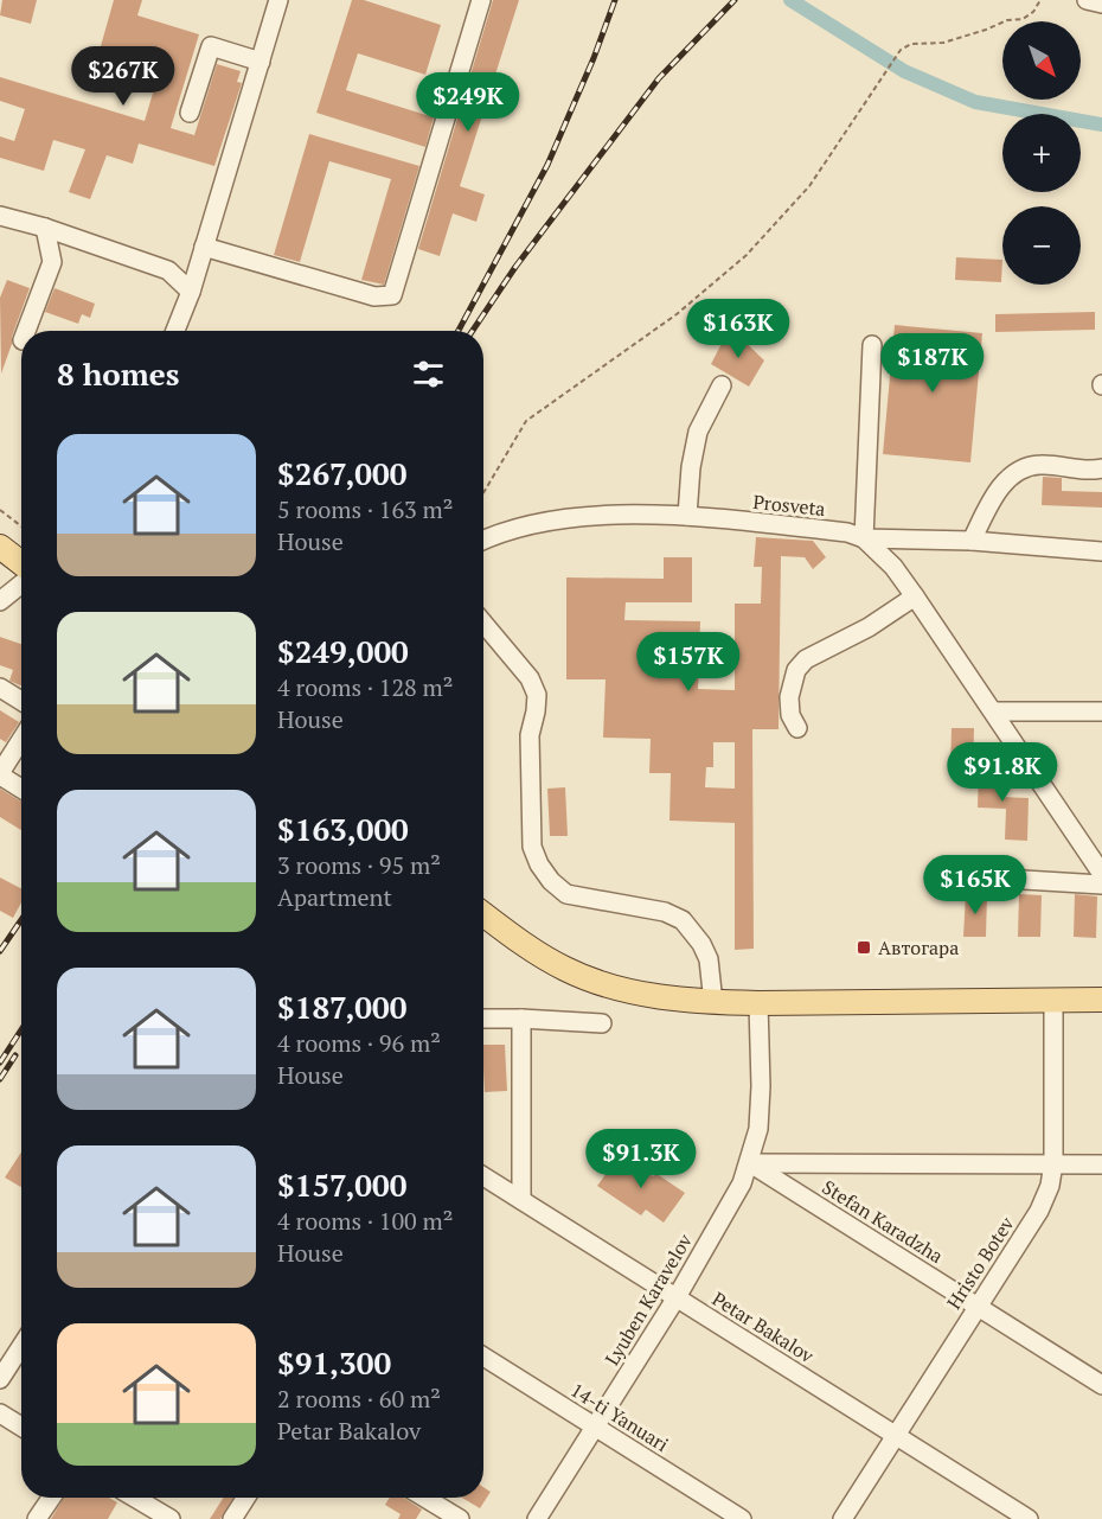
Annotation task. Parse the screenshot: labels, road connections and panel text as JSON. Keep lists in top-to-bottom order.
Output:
{
  "streets": {
    "street": [
      "Prosveta",
      "Stefan Karadzha",
      "Hristo Botev",
      "Lyuben Karavelov",
      "Petar Bakalov",
      "14-ti Yanuari"
    ]
  },
  "crossings": [
    ["Stefan Karadzha", "Hristo Botev"],
    ["Stefan Karadzha", "Lyuben Karavelov"],
    ["Hristo Botev", "Petar Bakalov"],
    ["Lyuben Karavelov", "Petar Bakalov"],
    ["Lyuben Karavelov", "14-ti Yanuari"]
  ],
  "places": {
    "transit": ["Автогара"]
  },
  "north": "bottom right",
  "page": {
    "map_buttons": ["+", "−"],
    "price": [
      "$267K",
      "$249K",
      "$163K",
      "$187K",
      "$157K",
      "$91.8K",
      "$165K",
      "$91.3K"
    ],
    "heading": "8 homes",
    "list": [
      {
        "name": "$267,000",
        "note": "5 rooms · 163 m² · House"
      },
      {
        "name": "$249,000",
        "note": "4 rooms · 128 m² · House"
      },
      {
        "name": "$163,000",
        "note": "3 rooms · 95 m² · Apartment"
      },
      {
        "name": "$187,000",
        "note": "4 rooms · 96 m² · House"
      },
      {
        "name": "$157,000",
        "note": "4 rooms · 100 m² · House"
      },
      {
        "name": "$91,300",
        "note": "2 rooms · 60 m² · Petar Bakalov"
      }
    ]
  }
}
